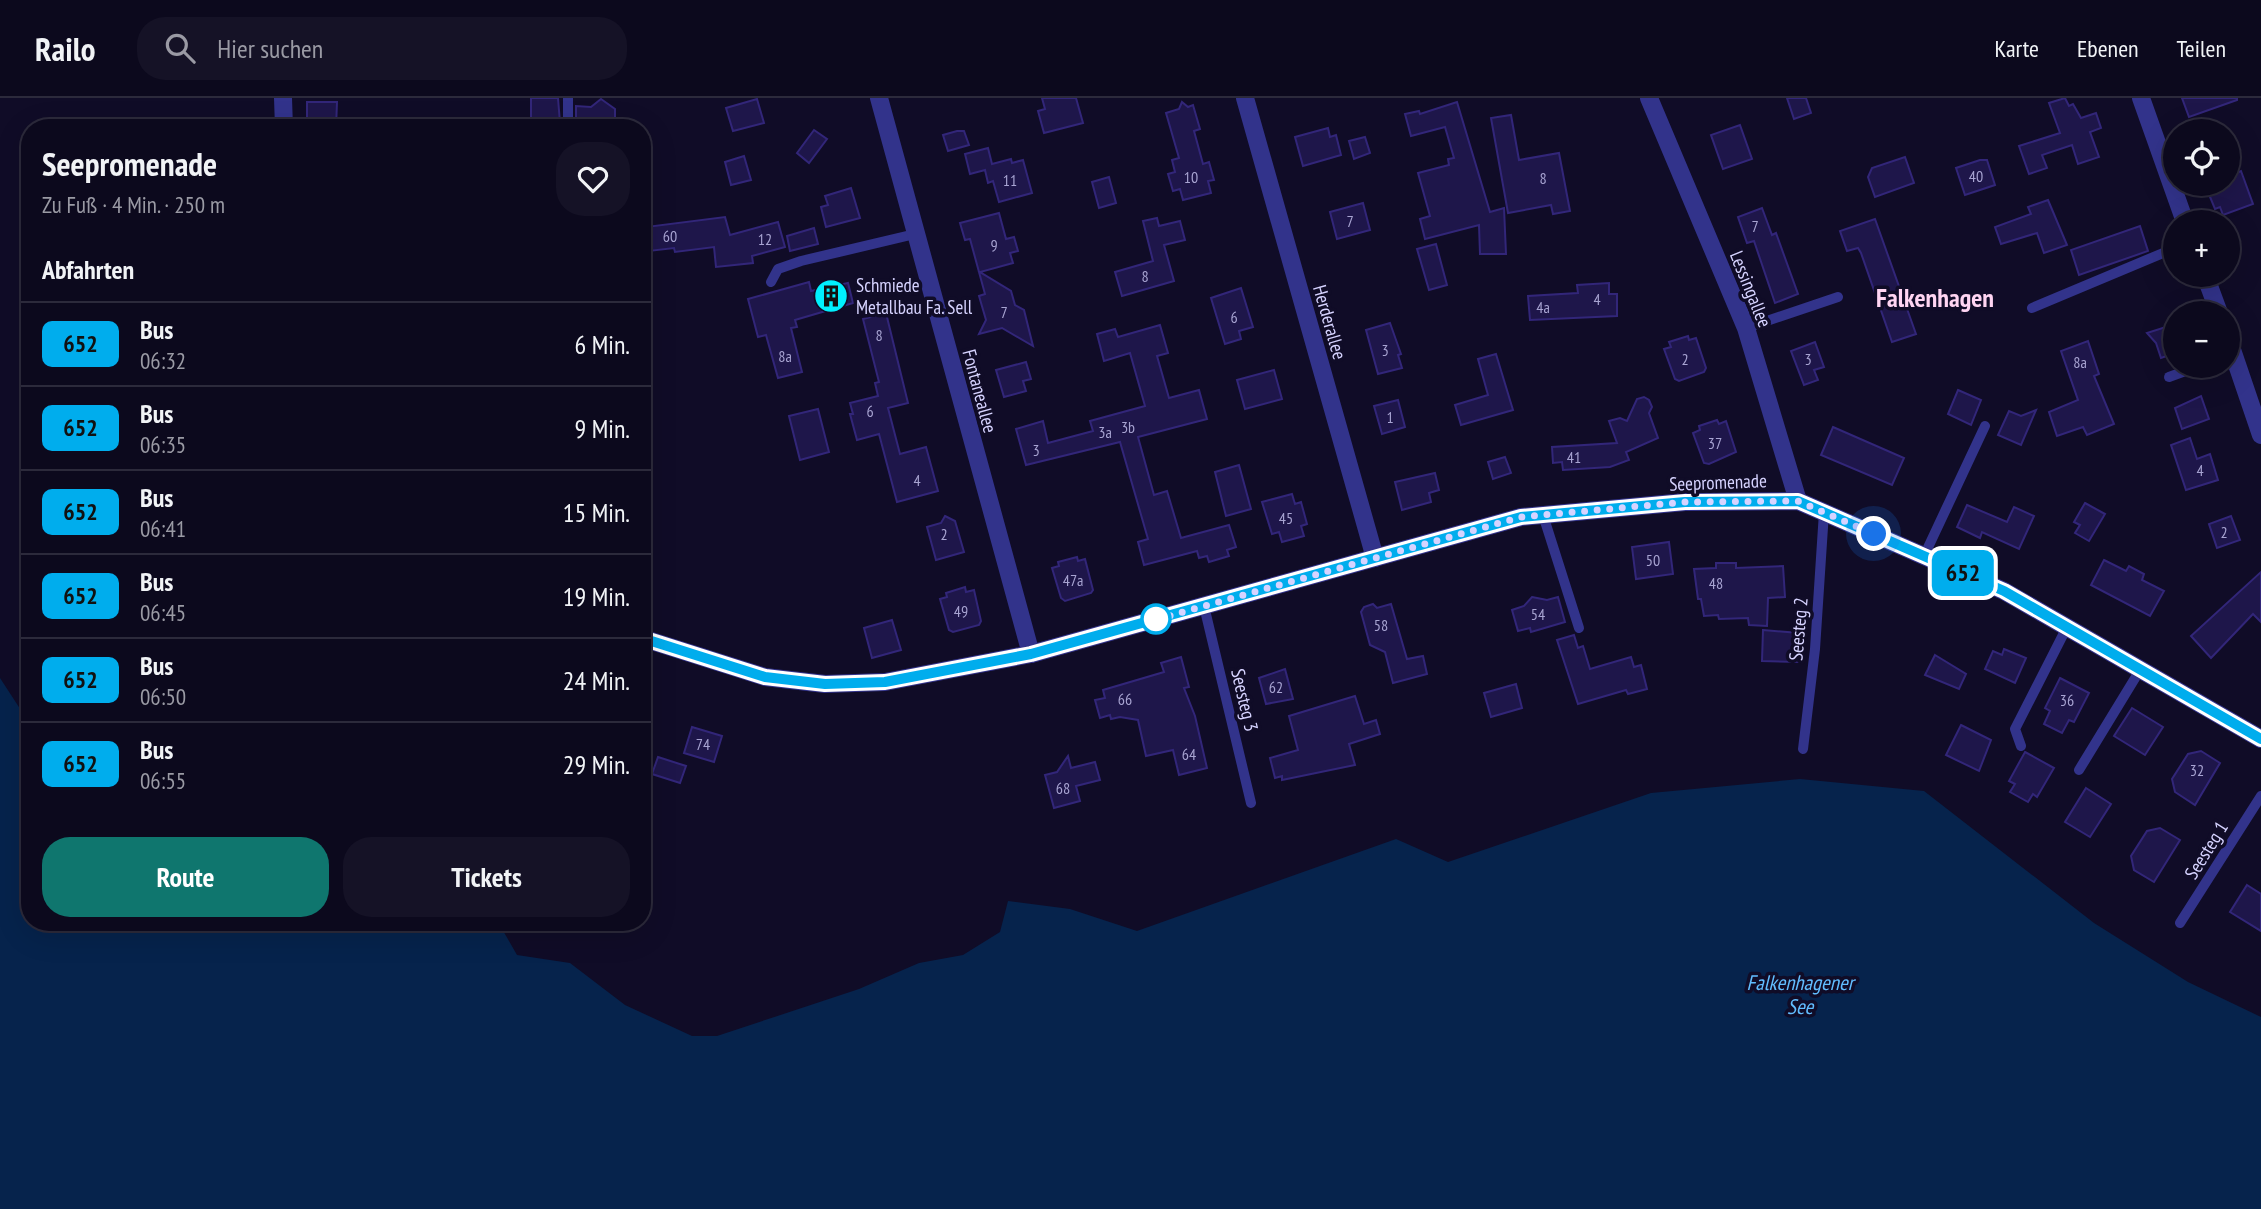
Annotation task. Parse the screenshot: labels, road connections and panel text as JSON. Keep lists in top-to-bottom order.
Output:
{
  "streets": {
    "street": [
      "Lessingallee",
      "Herderallee",
      "Fontaneallee",
      "Seepromenade"
    ],
    "lane": ["Seesteg 2", "Seesteg 3", "Seesteg 1"]
  },
  "crossings": [
    ["Lessingallee", "Seepromenade"],
    ["Herderallee", "Seepromenade"],
    ["Fontaneallee", "Seepromenade"],
    ["Seepromenade", "Seesteg 2"],
    ["Seepromenade", "Seesteg 3"]
  ],
  "districts": ["Falkenhagen"],
  "water": ["Falkenhagener See"],
  "places": {
    "building": ["Schmiede Metallbau Fa. Sell"]
  },
  "lines": ["bus line 652"],
  "house_numbers": [
    "40",
    "10",
    "8",
    "11",
    "7",
    "7",
    "60",
    "12",
    "9",
    "8",
    "4",
    "4a",
    "7",
    "6",
    "8",
    "3",
    "8a",
    "2",
    "3",
    "8a",
    "6",
    "1",
    "3b",
    "3a",
    "37",
    "3",
    "41",
    "4",
    "4",
    "45",
    "2",
    "2",
    "50",
    "47a",
    "48",
    "49",
    "54",
    "58",
    "62",
    "66",
    "36",
    "74",
    "64",
    "32",
    "68"
  ],
  "page": {
    "header": "Railo",
    "search": "Hier suchen",
    "nav": ["Karte", "Ebenen", "Teilen"],
    "on_map": "652",
    "map_buttons": ["+", "−"],
    "heading": [
      ["Seepromenade", "Zu Fuß · 4 Min. · 250 m"],
      "Abfahrten"
    ],
    "list": [
      {
        "mark": "652",
        "name": "Bus",
        "note": "06:32",
        "value": "6 Min."
      },
      {
        "mark": "652",
        "name": "Bus",
        "note": "06:35",
        "value": "9 Min."
      },
      {
        "mark": "652",
        "name": "Bus",
        "note": "06:41",
        "value": "15 Min."
      },
      {
        "mark": "652",
        "name": "Bus",
        "note": "06:45",
        "value": "19 Min."
      },
      {
        "mark": "652",
        "name": "Bus",
        "note": "06:50",
        "value": "24 Min."
      },
      {
        "mark": "652",
        "name": "Bus",
        "note": "06:55",
        "value": "29 Min."
      }
    ],
    "buttons": ["Route", "Tickets"]
  }
}
